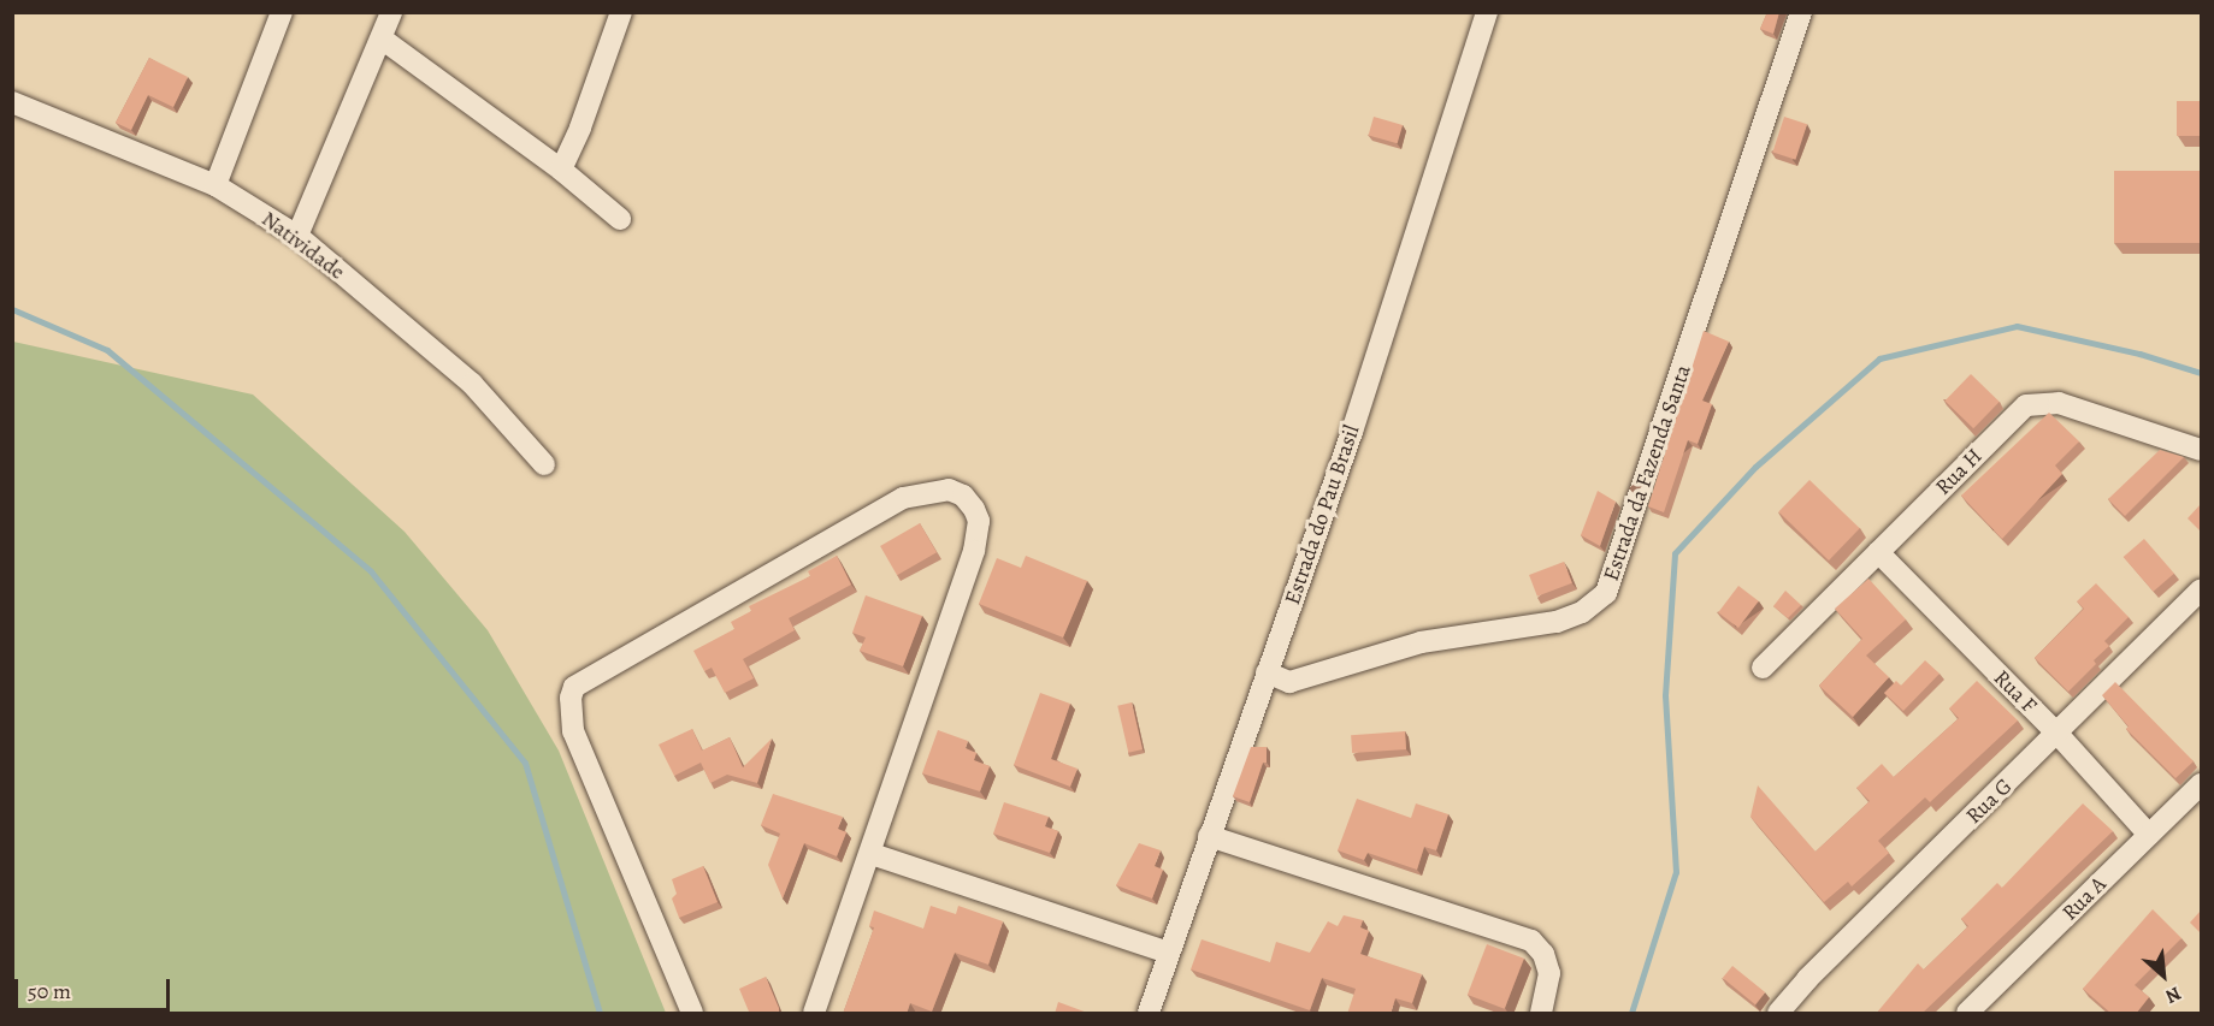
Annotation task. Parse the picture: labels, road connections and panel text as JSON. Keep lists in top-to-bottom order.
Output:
{
  "streets": {
    "street": [
      "Natividade",
      "Rua H",
      "Estrada da Fazenda Santa",
      "Estrada do Pau Brasil",
      "Rua F",
      "Rua G",
      "Rua A"
    ]
  },
  "crossings": [
    ["Rua H", "Rua F"],
    ["Estrada da Fazenda Santa", "Estrada do Pau Brasil"],
    ["Rua F", "Rua G"],
    ["Rua F", "Rua A"]
  ],
  "scale_bar": "50 m",
  "north": "bottom right"
}
